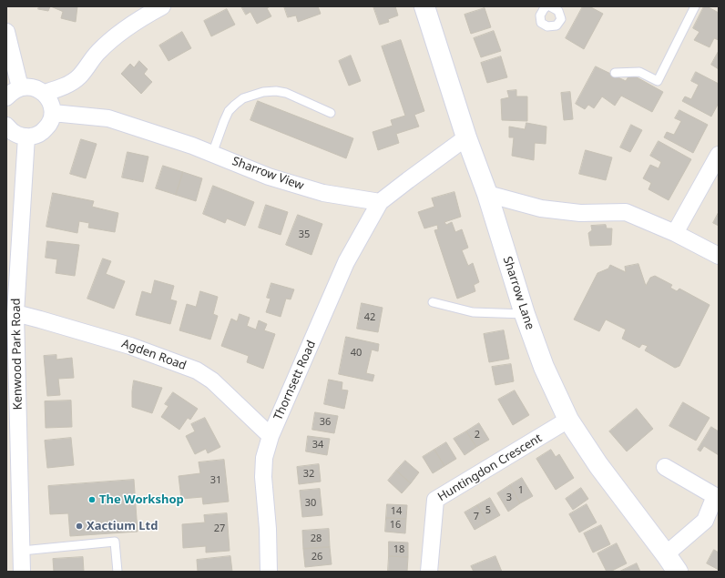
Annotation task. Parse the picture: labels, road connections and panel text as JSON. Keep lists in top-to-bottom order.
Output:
{
  "streets": {
    "street": [
      "Sharrow View",
      "Sharrow Lane",
      "Kenwood Park Road",
      "Agden Road",
      "Thornsett Road",
      "Huntingdon Crescent"
    ]
  },
  "crossings": [
    ["Sharrow View", "Thornsett Road"],
    ["Sharrow Lane", "Huntingdon Crescent"],
    ["Kenwood Park Road", "Agden Road"],
    ["Agden Road", "Thornsett Road"]
  ],
  "places": ["The Workshop", "Xactium Ltd"],
  "house_numbers": [
    "35",
    "42",
    "40",
    "36",
    "2",
    "34",
    "32",
    "31",
    "1",
    "3",
    "30",
    "5",
    "14",
    "7",
    "16",
    "27",
    "28",
    "18",
    "26"
  ]
}
